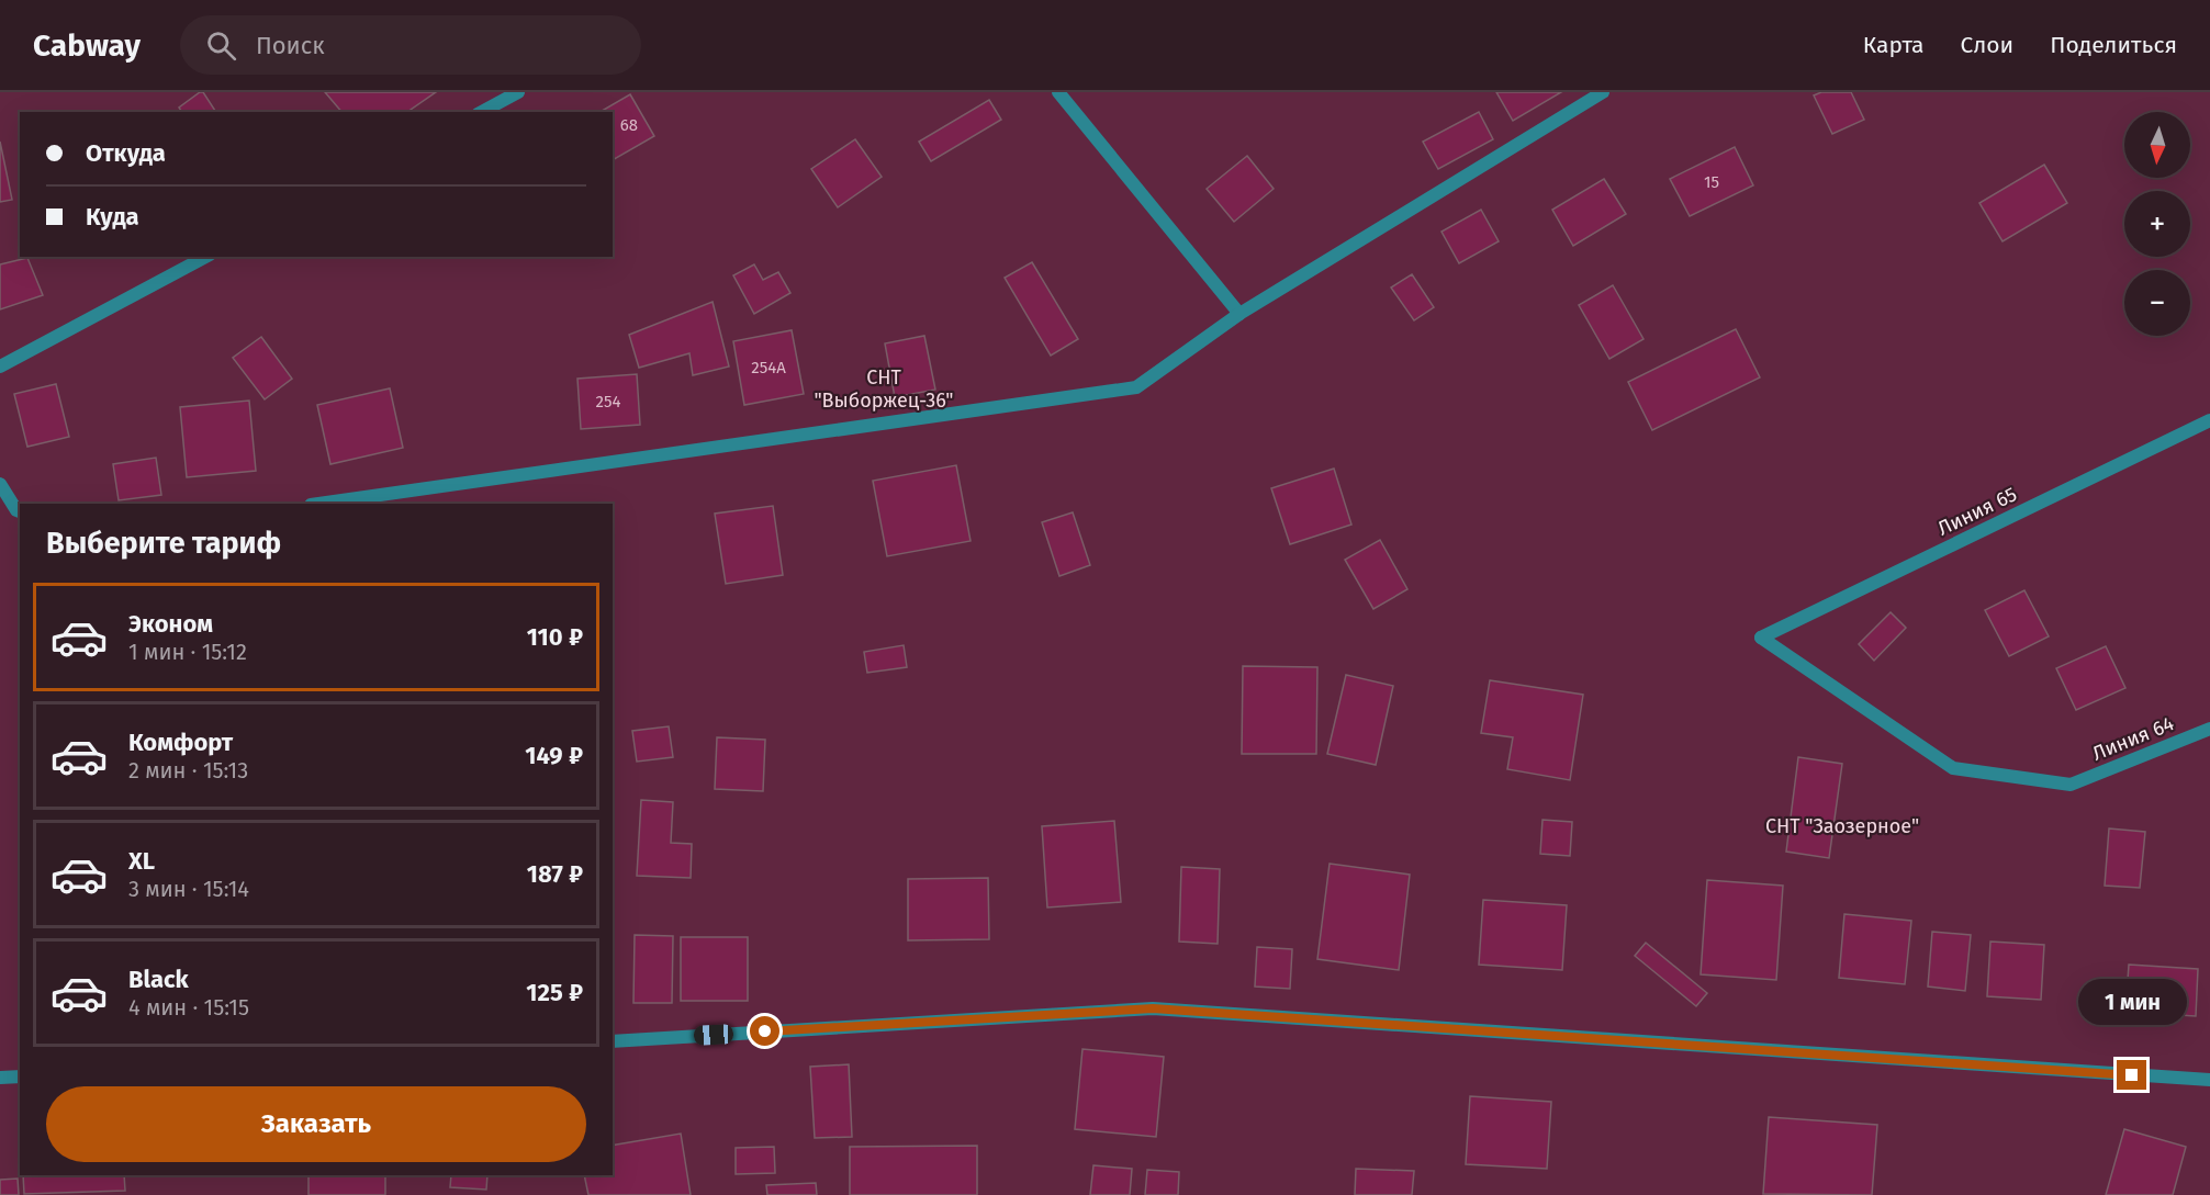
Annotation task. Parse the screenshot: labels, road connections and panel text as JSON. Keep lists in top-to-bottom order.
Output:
{
  "streets": {
    "street": ["Линия 65", "Линия 64"]
  },
  "crossings": [
    ["Линия 65", "Линия 64"]
  ],
  "parks": ["СНТ \"Выборжец-36\"", "СНТ \"Заозерное\""],
  "house_numbers": [
    "68",
    "15",
    "254А",
    "254"
  ],
  "north": "bottom",
  "page": {
    "header": "Cabway",
    "search": "Поиск",
    "nav": ["Карта", "Слои", "Поделиться"],
    "map_buttons": ["+", "−"],
    "banner": ["Откуда", "Куда"],
    "heading": "Выберите тариф",
    "list": [
      {
        "name": "Эконом",
        "note": "1 мин · 15:12",
        "value": "110 ₽"
      },
      {
        "name": "Комфорт",
        "note": "2 мин · 15:13",
        "value": "149 ₽"
      },
      {
        "name": "XL",
        "note": "3 мин · 15:14",
        "value": "187 ₽"
      },
      {
        "name": "Black",
        "note": "4 мин · 15:15",
        "value": "125 ₽"
      }
    ],
    "bubble": "1 мин",
    "buttons": "Заказать"
  }
}
